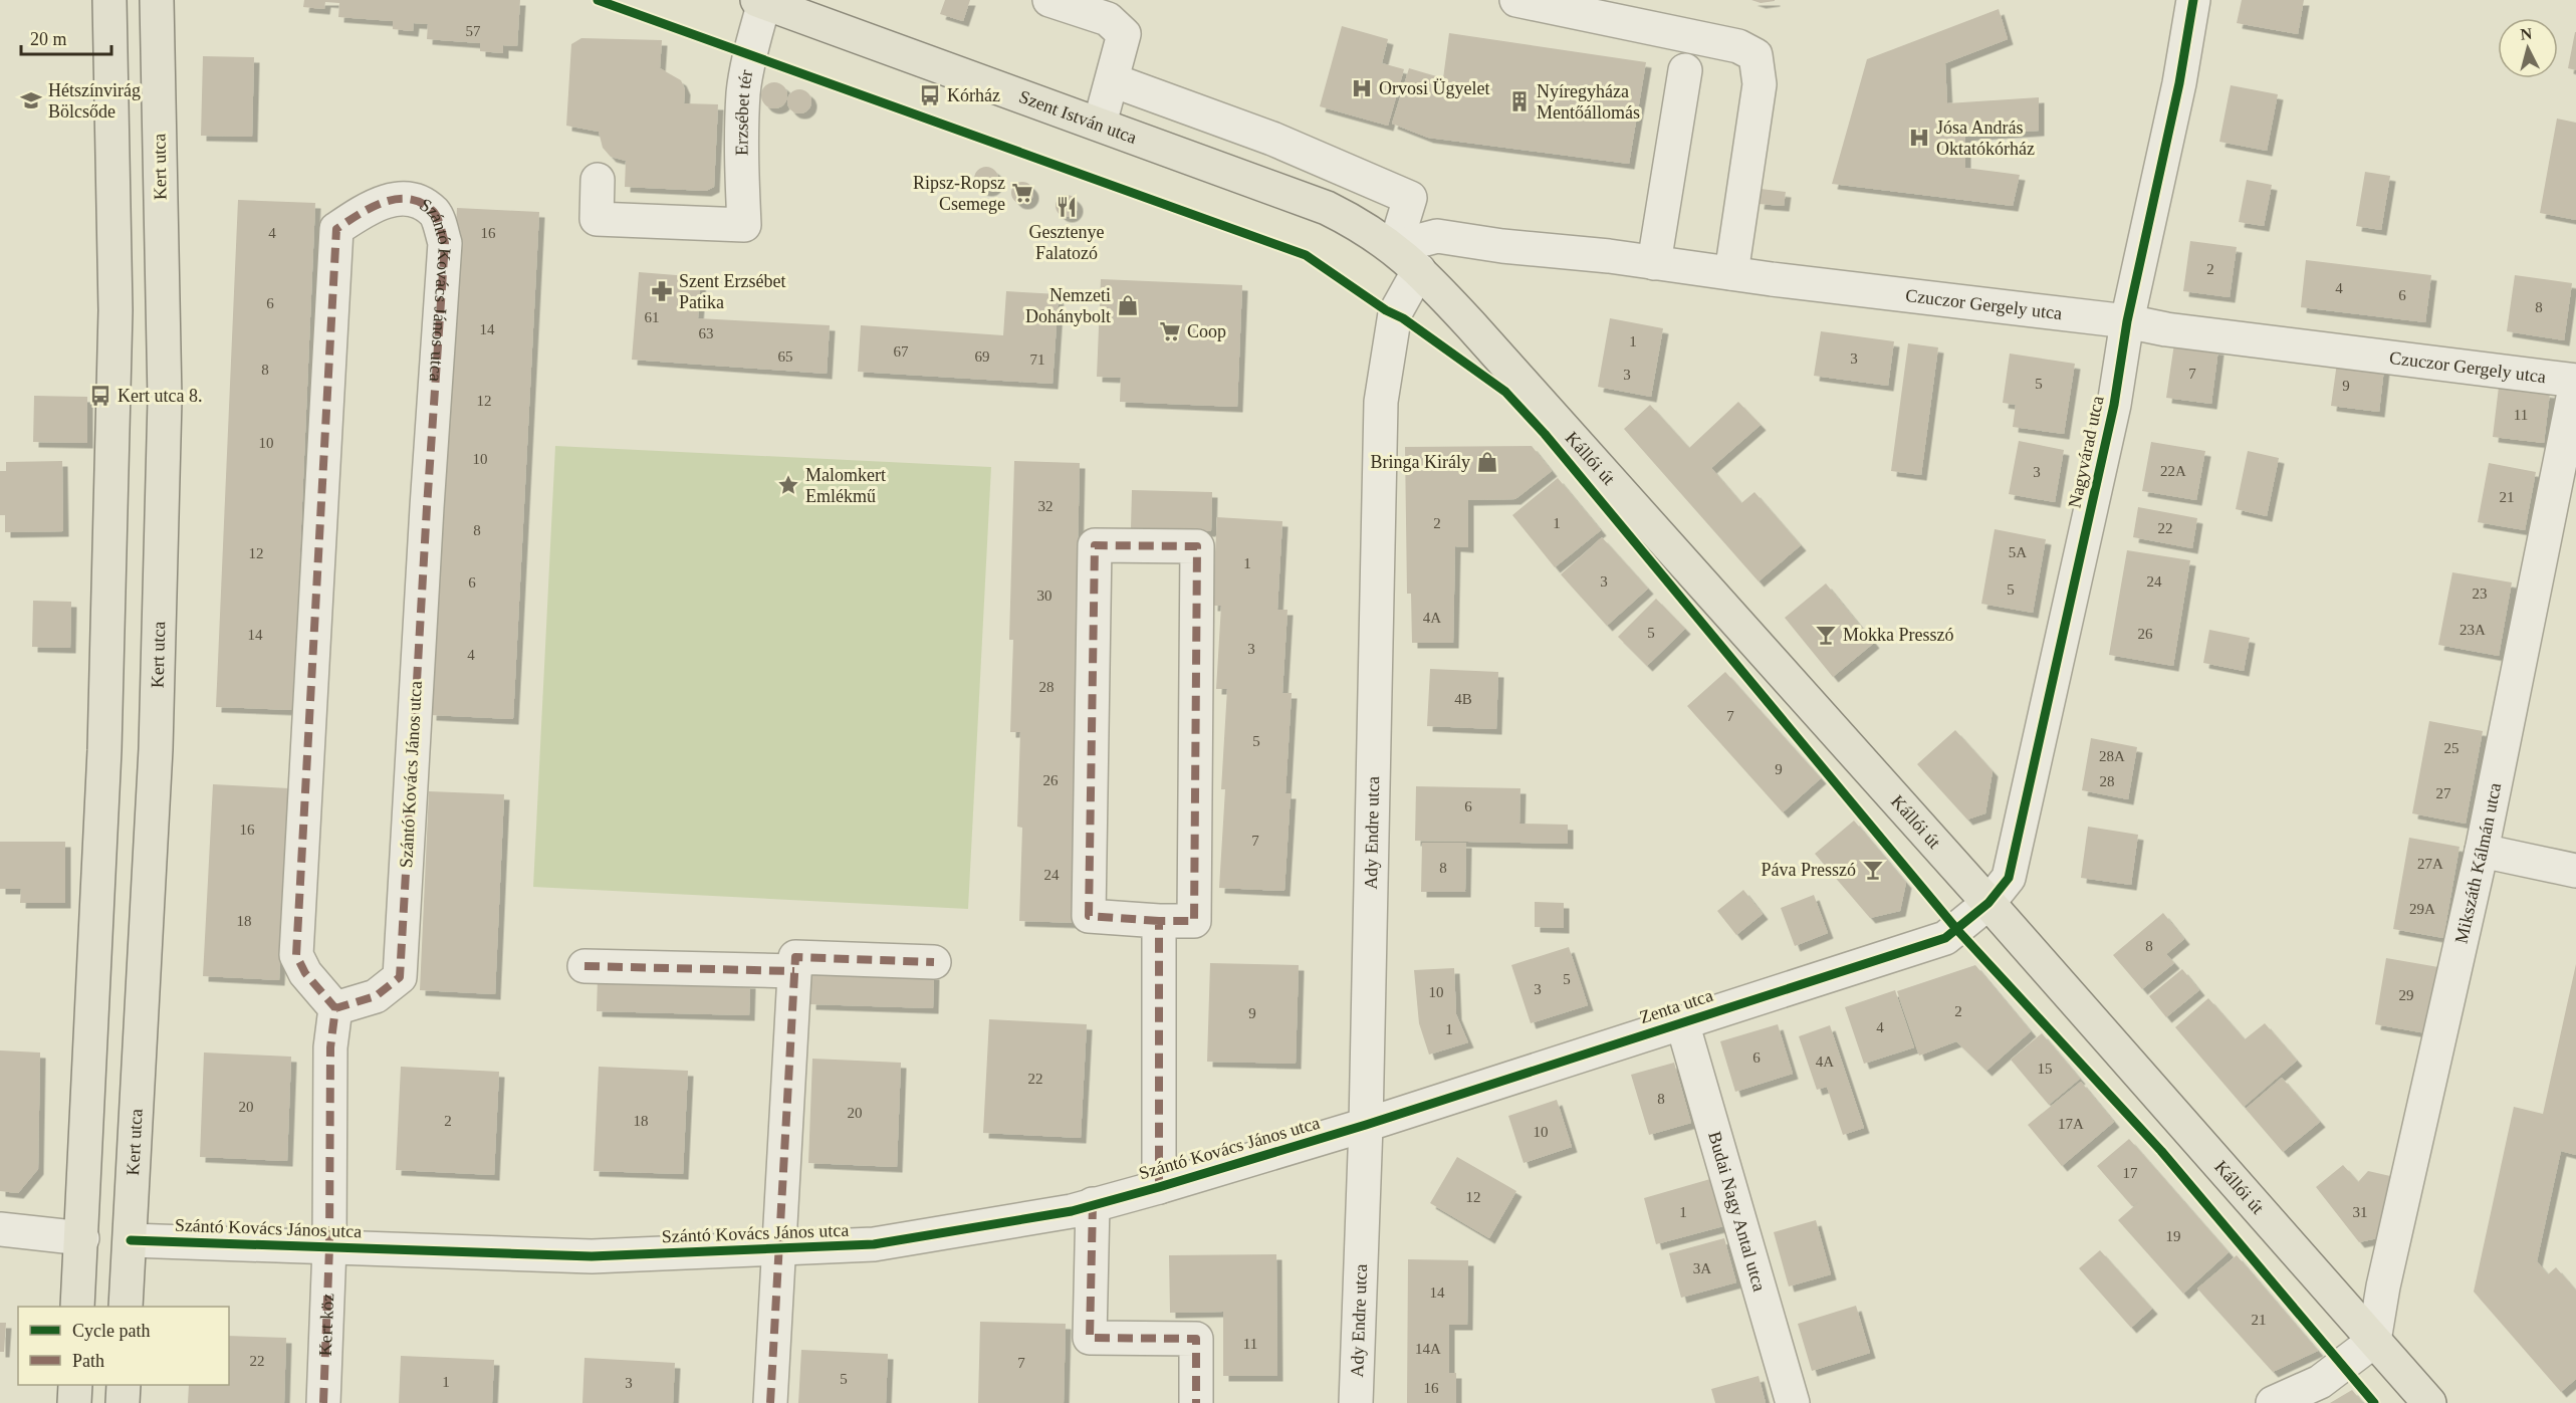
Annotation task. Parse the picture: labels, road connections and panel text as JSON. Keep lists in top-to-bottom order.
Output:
{
  "streets": {
    "main road": ["Szent István utca", "Kert utca", "Kállói út"],
    "street": [
      "Erzsébet tér",
      "Szántó Kovács János utca",
      "Czuczor Gergely utca",
      "Nagyvárad utca",
      "Ady Endre utca",
      "Mikszáth Kálmán utca",
      "Zenta utca",
      "Budai Nagy Antal utca",
      "Kert köz"
    ]
  },
  "crossings": [
    ["Erzsébet tér", "Szent István utca"],
    ["Szent István utca", "Czuczor Gergely utca"],
    ["Szent István utca", "Kállói út"],
    ["Kert utca", "Szántó Kovács János utca"],
    ["Szántó Kovács János utca", "Ady Endre utca"],
    ["Szántó Kovács János utca", "Zenta utca"],
    ["Szántó Kovács János utca", "Kert köz"],
    ["Czuczor Gergely utca", "Nagyvárad utca"],
    ["Czuczor Gergely utca", "Kállói út"],
    ["Czuczor Gergely utca", "Mikszáth Kálmán utca"],
    ["Nagyvárad utca", "Kállói út"],
    ["Nagyvárad utca", "Zenta utca"],
    ["Kállói út", "Ady Endre utca"],
    ["Kállói út", "Mikszáth Kálmán utca"],
    ["Kállói út", "Zenta utca"],
    ["Ady Endre utca", "Zenta utca"],
    ["Zenta utca", "Budai Nagy Antal utca"]
  ],
  "places": {
    "hospital": ["Orvosi Ügyelet", "Jósa András Oktatókórház"],
    "bus stop": ["Kórház", "Kert utca 8."],
    "school or university": ["Hétszínvirág Bölcsőde"],
    "building": ["Nyíregyháza Mentőállomás"],
    "supermarket": ["Ripsz-Ropsz Csemege", "Coop"],
    "restaurant": ["Gesztenye Falatozó"],
    "pharmacy": ["Szent Erzsébet Patika"],
    "shop": ["Nemzeti Dohánybolt", "Bringa Király"],
    "place": ["Malomkert Emlékmű"],
    "bar": ["Mokka Presszó", "Páva Presszó"]
  },
  "house_numbers": [
    "57",
    "4",
    "16",
    "2",
    "4",
    "6",
    "6",
    "8",
    "61",
    "14",
    "63",
    "1",
    "67",
    "65",
    "69",
    "3",
    "71",
    "8",
    "7",
    "3",
    "5",
    "9",
    "12",
    "11",
    "10",
    "10",
    "22A",
    "3",
    "21",
    "32",
    "2",
    "1",
    "22",
    "8",
    "5A",
    "12",
    "1",
    "3",
    "24",
    "6",
    "5",
    "23",
    "30",
    "4A",
    "23A",
    "5",
    "26",
    "14",
    "3",
    "4",
    "28",
    "4B",
    "7",
    "5",
    "25",
    "28A",
    "9",
    "26",
    "28",
    "27",
    "6",
    "16",
    "7",
    "27A",
    "8",
    "24",
    "29A",
    "18",
    "8",
    "5",
    "3",
    "10",
    "29",
    "2",
    "9",
    "4",
    "1",
    "6",
    "4A",
    "15",
    "22",
    "8",
    "20",
    "20",
    "2",
    "18",
    "17A",
    "10",
    "17",
    "12",
    "1",
    "31",
    "19",
    "3A",
    "14",
    "21",
    "11",
    "14A",
    "22",
    "7",
    "5",
    "1",
    "3",
    "16"
  ],
  "legend": ["Cycle path", "Path"],
  "scale_bar": "20 m",
  "north": "top"
}
